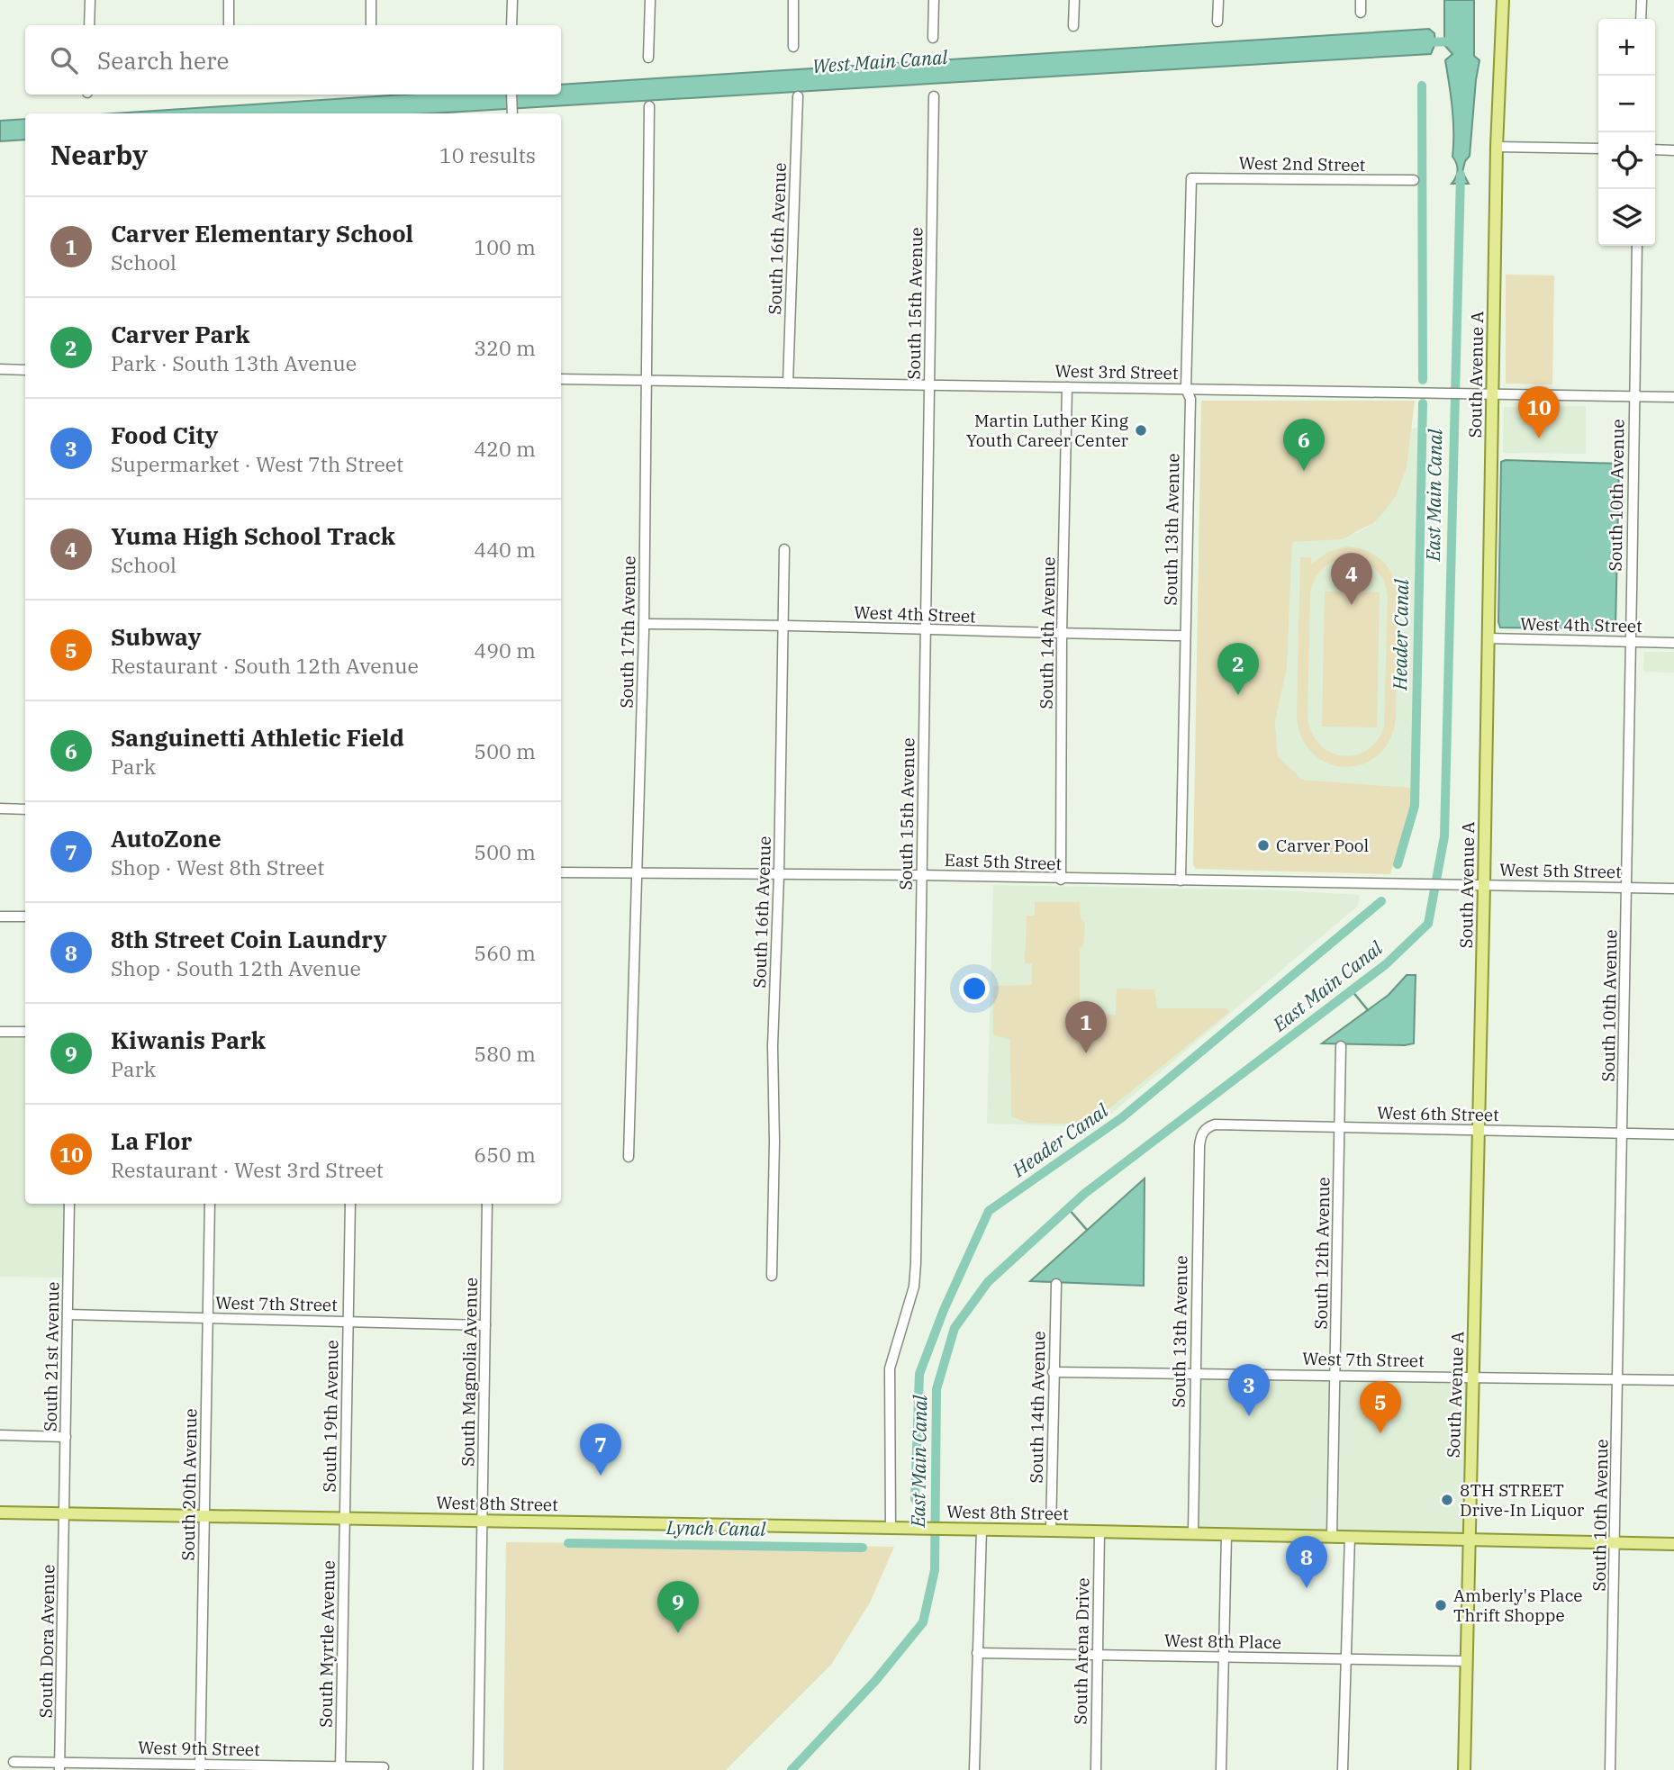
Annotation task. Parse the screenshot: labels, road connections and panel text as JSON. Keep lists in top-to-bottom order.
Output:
{
  "streets": {
    "main road": ["South Avenue A", "West 8th Street"],
    "street": [
      "West 2nd Street",
      "South 16th Avenue",
      "South 15th Avenue",
      "West 3rd Street",
      "South 10th Avenue",
      "South 13th Avenue",
      "West 4th Street",
      "South 17th Avenue",
      "South 14th Avenue",
      "East 5th Street",
      "West 5th Street",
      "West 6th Street",
      "South 12th Avenue",
      "West 7th Street",
      "South 21st Avenue",
      "South Magnolia Avenue",
      "South 19th Avenue",
      "South 20th Avenue",
      "South Dora Avenue",
      "West 8th Place",
      "South Myrtle Avenue",
      "South Arena Drive",
      "West 9th Street"
    ]
  },
  "crossings": [
    ["West 2nd Street", "South 13th Avenue"],
    ["South 16th Avenue", "West 3rd Street"],
    ["South 16th Avenue", "West 4th Street"],
    ["South 16th Avenue", "East 5th Street"],
    ["South 15th Avenue", "West 3rd Street"],
    ["South 15th Avenue", "West 4th Street"],
    ["South 15th Avenue", "East 5th Street"],
    ["South 15th Avenue", "West 8th Street"],
    ["West 3rd Street", "South Avenue A"],
    ["West 3rd Street", "South 10th Avenue"],
    ["West 3rd Street", "South 13th Avenue"],
    ["West 3rd Street", "South 17th Avenue"],
    ["West 3rd Street", "South 14th Avenue"],
    ["South Avenue A", "West 4th Street"],
    ["South Avenue A", "West 5th Street"],
    ["South Avenue A", "West 6th Street"],
    ["South Avenue A", "West 7th Street"],
    ["South Avenue A", "West 8th Street"],
    ["South Avenue A", "West 8th Place"],
    ["South 10th Avenue", "West 4th Street"],
    ["South 10th Avenue", "West 5th Street"],
    ["South 10th Avenue", "West 6th Street"],
    ["South 10th Avenue", "West 7th Street"],
    ["South 10th Avenue", "West 8th Street"],
    ["South 13th Avenue", "West 4th Street"],
    ["South 13th Avenue", "East 5th Street"],
    ["South 13th Avenue", "West 6th Street"],
    ["South 13th Avenue", "West 7th Street"],
    ["South 13th Avenue", "West 8th Street"],
    ["West 4th Street", "South 17th Avenue"],
    ["West 4th Street", "South 14th Avenue"],
    ["South 17th Avenue", "East 5th Street"],
    ["South 14th Avenue", "East 5th Street"],
    ["South 14th Avenue", "West 7th Street"],
    ["South 14th Avenue", "West 8th Street"],
    ["East 5th Street", "West 5th Street"],
    ["West 6th Street", "South 12th Avenue"],
    ["South 12th Avenue", "West 7th Street"],
    ["South 12th Avenue", "West 8th Street"],
    ["West 7th Street", "South 21st Avenue"],
    ["West 7th Street", "South Magnolia Avenue"],
    ["West 7th Street", "South 19th Avenue"],
    ["West 7th Street", "South 20th Avenue"],
    ["South 21st Avenue", "West 8th Street"],
    ["South 21st Avenue", "South Dora Avenue"],
    ["South Magnolia Avenue", "West 8th Street"],
    ["South 19th Avenue", "West 8th Street"],
    ["South 19th Avenue", "South Myrtle Avenue"],
    ["South 20th Avenue", "West 8th Street"],
    ["South 20th Avenue", "West 9th Street"],
    ["West 8th Street", "South Dora Avenue"],
    ["West 8th Street", "South Myrtle Avenue"],
    ["West 8th Street", "South Arena Drive"],
    ["South Dora Avenue", "West 9th Street"],
    ["West 8th Place", "South Arena Drive"],
    ["South Myrtle Avenue", "West 9th Street"]
  ],
  "water": [
    "West Main Canal",
    "East Main Canal",
    "Header Canal",
    "Lynch Canal"
  ],
  "places": [
    "Martin Luther King Youth Career Center",
    "Carver Pool",
    "8TH STREET Drive-In Liquor",
    "Amberly's Place Thrift Shoppe"
  ],
  "page": {
    "map_buttons": ["+", "−"],
    "search": "Search here",
    "heading": ["Nearby", "10 results"],
    "list": [
      {
        "mark": "1",
        "name": "Carver Elementary School",
        "note": "School",
        "value": "100 m"
      },
      {
        "mark": "2",
        "name": "Carver Park",
        "note": "Park · South 13th Avenue",
        "value": "320 m"
      },
      {
        "mark": "3",
        "name": "Food City",
        "note": "Supermarket · West 7th Street",
        "value": "420 m"
      },
      {
        "mark": "4",
        "name": "Yuma High School Track",
        "note": "School",
        "value": "440 m"
      },
      {
        "mark": "5",
        "name": "Subway",
        "note": "Restaurant · South 12th Avenue",
        "value": "490 m"
      },
      {
        "mark": "6",
        "name": "Sanguinetti Athletic Field",
        "note": "Park",
        "value": "500 m"
      },
      {
        "mark": "7",
        "name": "AutoZone",
        "note": "Shop · West 8th Street",
        "value": "500 m"
      },
      {
        "mark": "8",
        "name": "8th Street Coin Laundry",
        "note": "Shop · South 12th Avenue",
        "value": "560 m"
      },
      {
        "mark": "9",
        "name": "Kiwanis Park",
        "note": "Park",
        "value": "580 m"
      },
      {
        "mark": "10",
        "name": "La Flor",
        "note": "Restaurant · West 3rd Street",
        "value": "650 m"
      }
    ],
    "pins": [
      "10",
      "6",
      "4",
      "2",
      "1",
      "3",
      "5",
      "7",
      "8",
      "9"
    ]
  }
}
